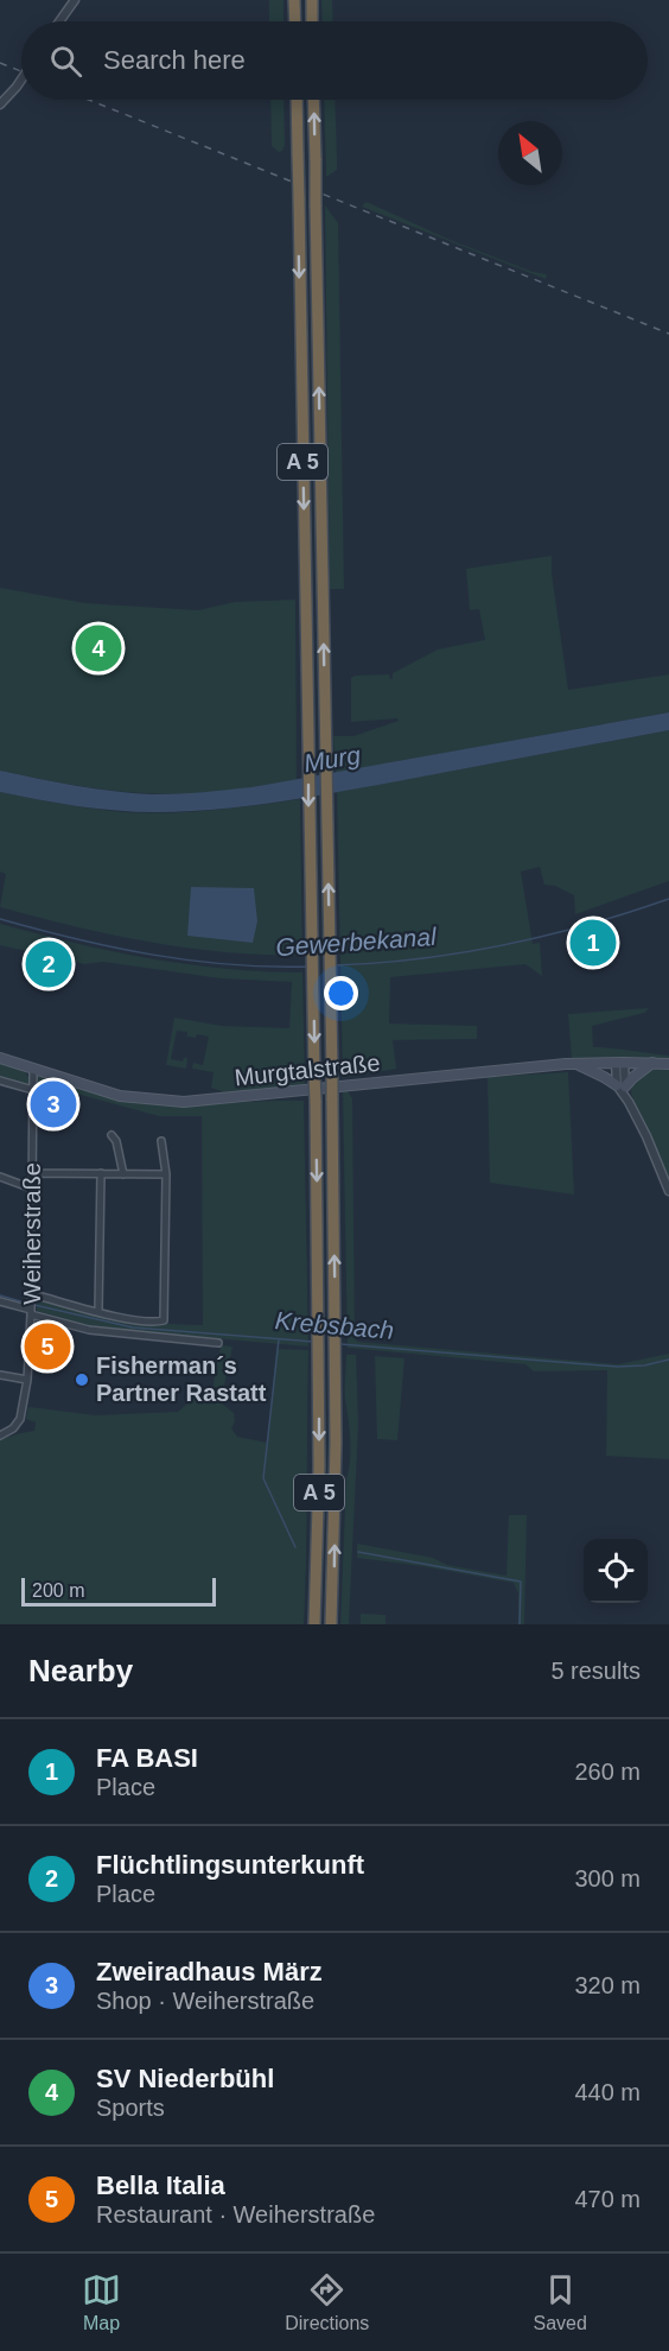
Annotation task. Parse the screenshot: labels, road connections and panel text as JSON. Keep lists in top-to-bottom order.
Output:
{
  "streets": {
    "highway": ["A 5"],
    "main road": ["Murgtalstraße"],
    "street": ["Weiherstraße"]
  },
  "crossings": [
    ["Murgtalstraße", "Weiherstraße"]
  ],
  "water": ["Murg", "Gewerbekanal", "Krebsbach"],
  "places": ["Fisherman´s Partner Rastatt"],
  "scale_bar": "200 m",
  "north": "top left",
  "page": {
    "search": "Search here",
    "pins": [
      "4",
      "1",
      "2",
      "3",
      "5"
    ],
    "scale": "200 m",
    "heading": ["Nearby", "5 results"],
    "list": [
      {
        "mark": "1",
        "name": "FA BASI",
        "note": "Place",
        "value": "260 m"
      },
      {
        "mark": "2",
        "name": "Flüchtlingsunterkunft",
        "note": "Place",
        "value": "300 m"
      },
      {
        "mark": "3",
        "name": "Zweiradhaus März",
        "note": "Shop · Weiherstraße",
        "value": "320 m"
      },
      {
        "mark": "4",
        "name": "SV Niederbühl",
        "note": "Sports",
        "value": "440 m"
      },
      {
        "mark": "5",
        "name": "Bella Italia",
        "note": "Restaurant · Weiherstraße",
        "value": "470 m"
      }
    ],
    "nav": ["Map", "Directions", "Saved"]
  }
}
